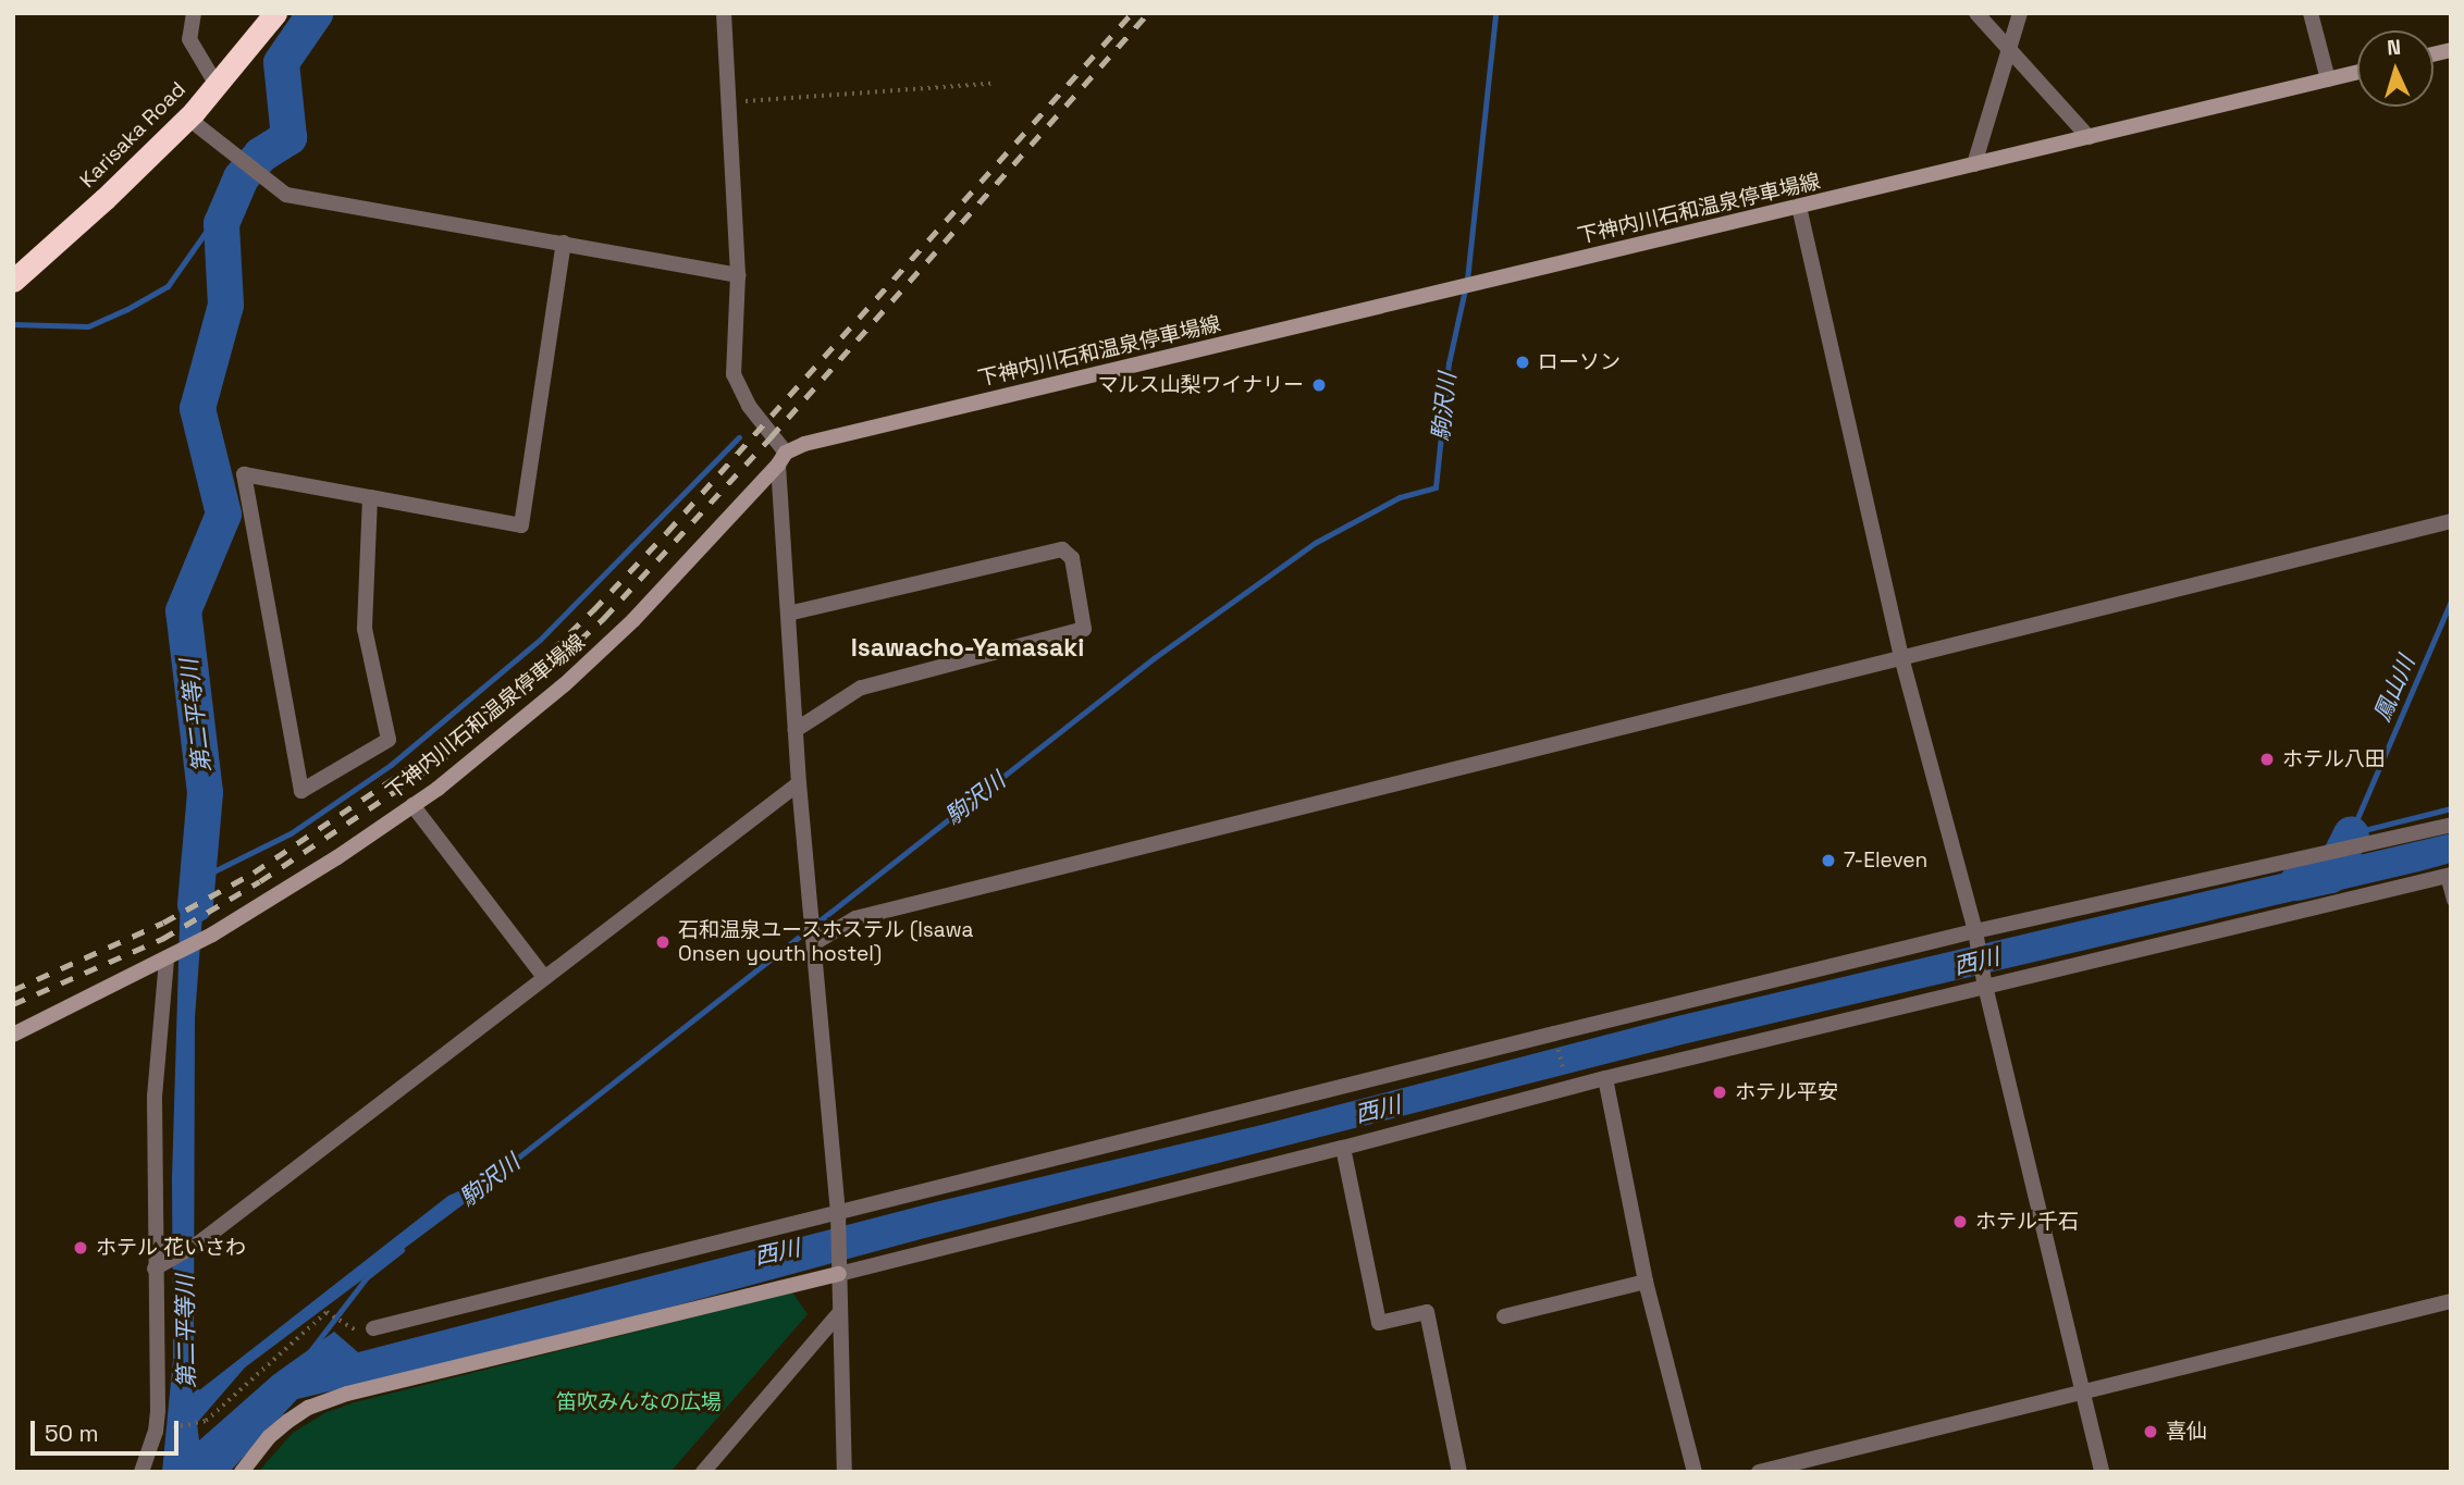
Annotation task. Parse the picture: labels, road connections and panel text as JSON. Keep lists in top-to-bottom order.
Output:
{
  "streets": {
    "highway": ["Karisaka Road"],
    "main road": ["下神内川石和温泉停車場線"]
  },
  "districts": ["Isawacho-Yamasaki"],
  "water": [
    "駒沢川",
    "鳳山川",
    "第二平等川",
    "西川"
  ],
  "parks": ["笛吹みんなの広場"],
  "places": [
    "ローソン",
    "マルス山梨ワイナリー",
    "ホテル八田",
    "7-Eleven",
    "石和温泉ユースホステル (Isawa Onsen youth hostel)",
    "ホテル平安",
    "ホテル千石",
    "ホテル 花いさわ",
    "喜仙"
  ],
  "scale_bar": "50 m",
  "north": "top"
}
